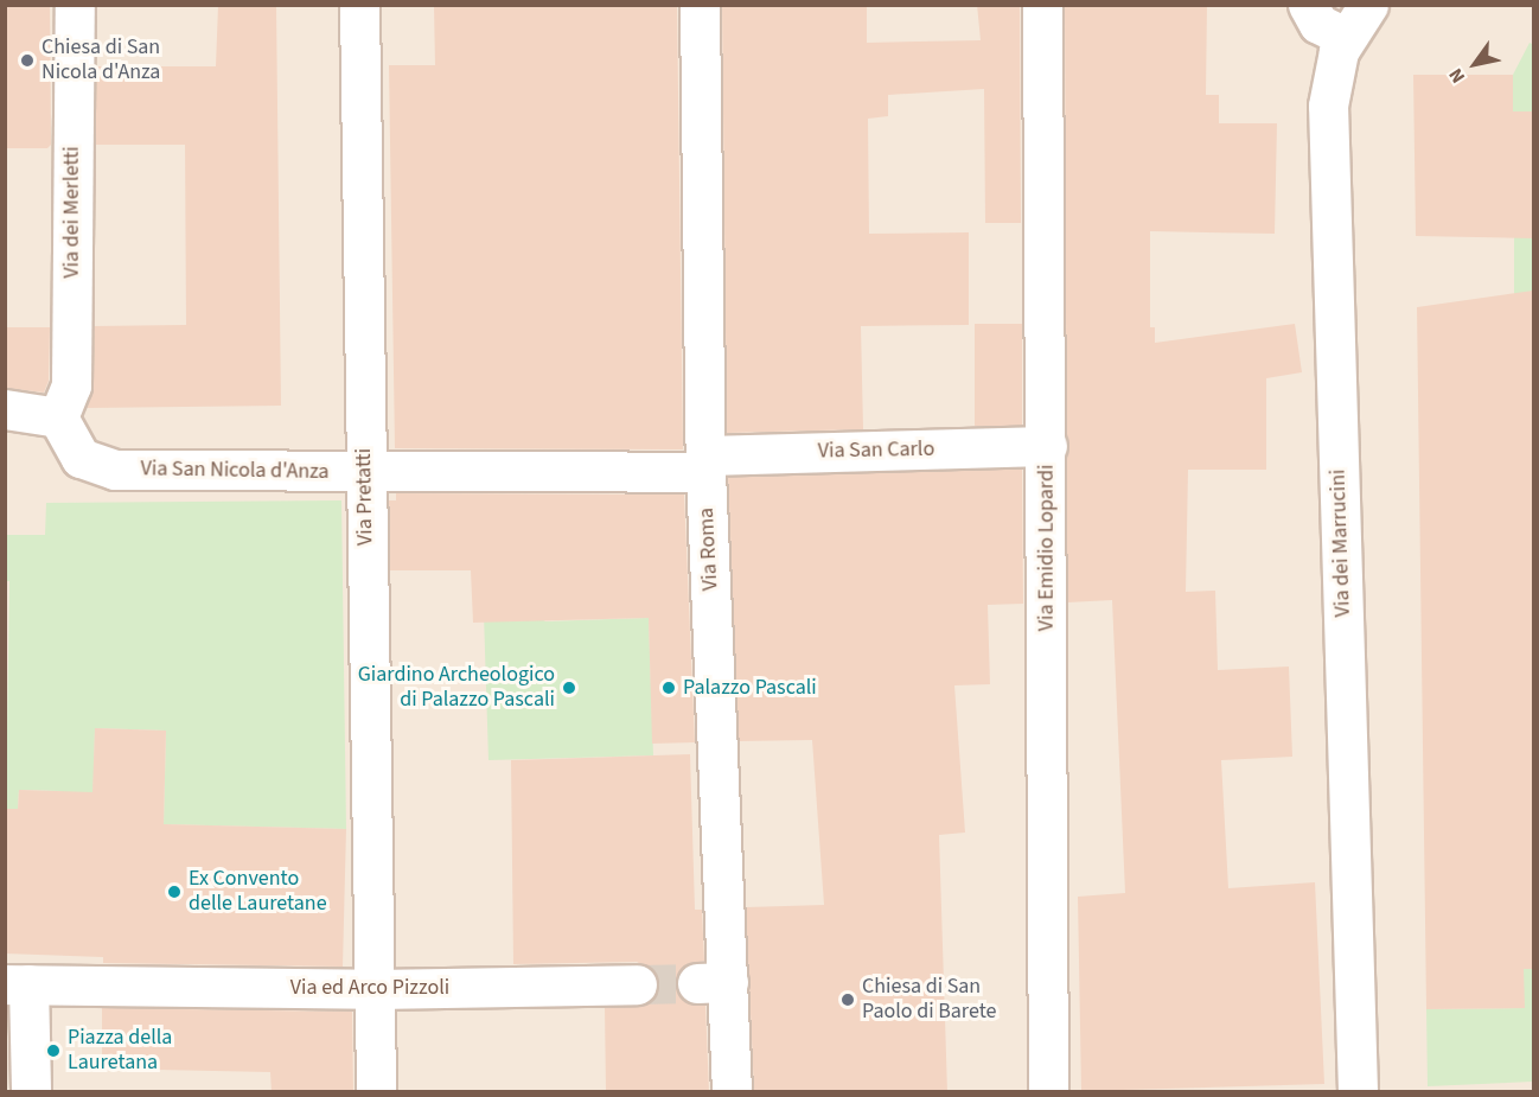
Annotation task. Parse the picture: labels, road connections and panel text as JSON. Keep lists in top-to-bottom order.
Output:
{
  "streets": {
    "street": [
      "Via dei Merletti",
      "Via San Carlo",
      "Via San Nicola d'Anza",
      "Via Pretatti",
      "Via dei Marrucini",
      "Via Emidio Lopardi",
      "Via Roma",
      "Via ed Arco Pizzoli"
    ]
  },
  "crossings": [
    ["Via dei Merletti", "Via San Nicola d'Anza"],
    ["Via San Carlo", "Via San Nicola d'Anza"],
    ["Via San Carlo", "Via Emidio Lopardi"],
    ["Via San Carlo", "Via Roma"],
    ["Via San Nicola d'Anza", "Via Pretatti"],
    ["Via San Nicola d'Anza", "Via Roma"],
    ["Via Pretatti", "Via ed Arco Pizzoli"]
  ],
  "places": [
    "Chiesa di San Nicola d'Anza",
    "Giardino Archeologico di Palazzo Pascali",
    "Palazzo Pascali",
    "Ex Convento delle Lauretane",
    "Chiesa di San Paolo di Barete",
    "Piazza della Lauretana"
  ],
  "north": "bottom left"
}
